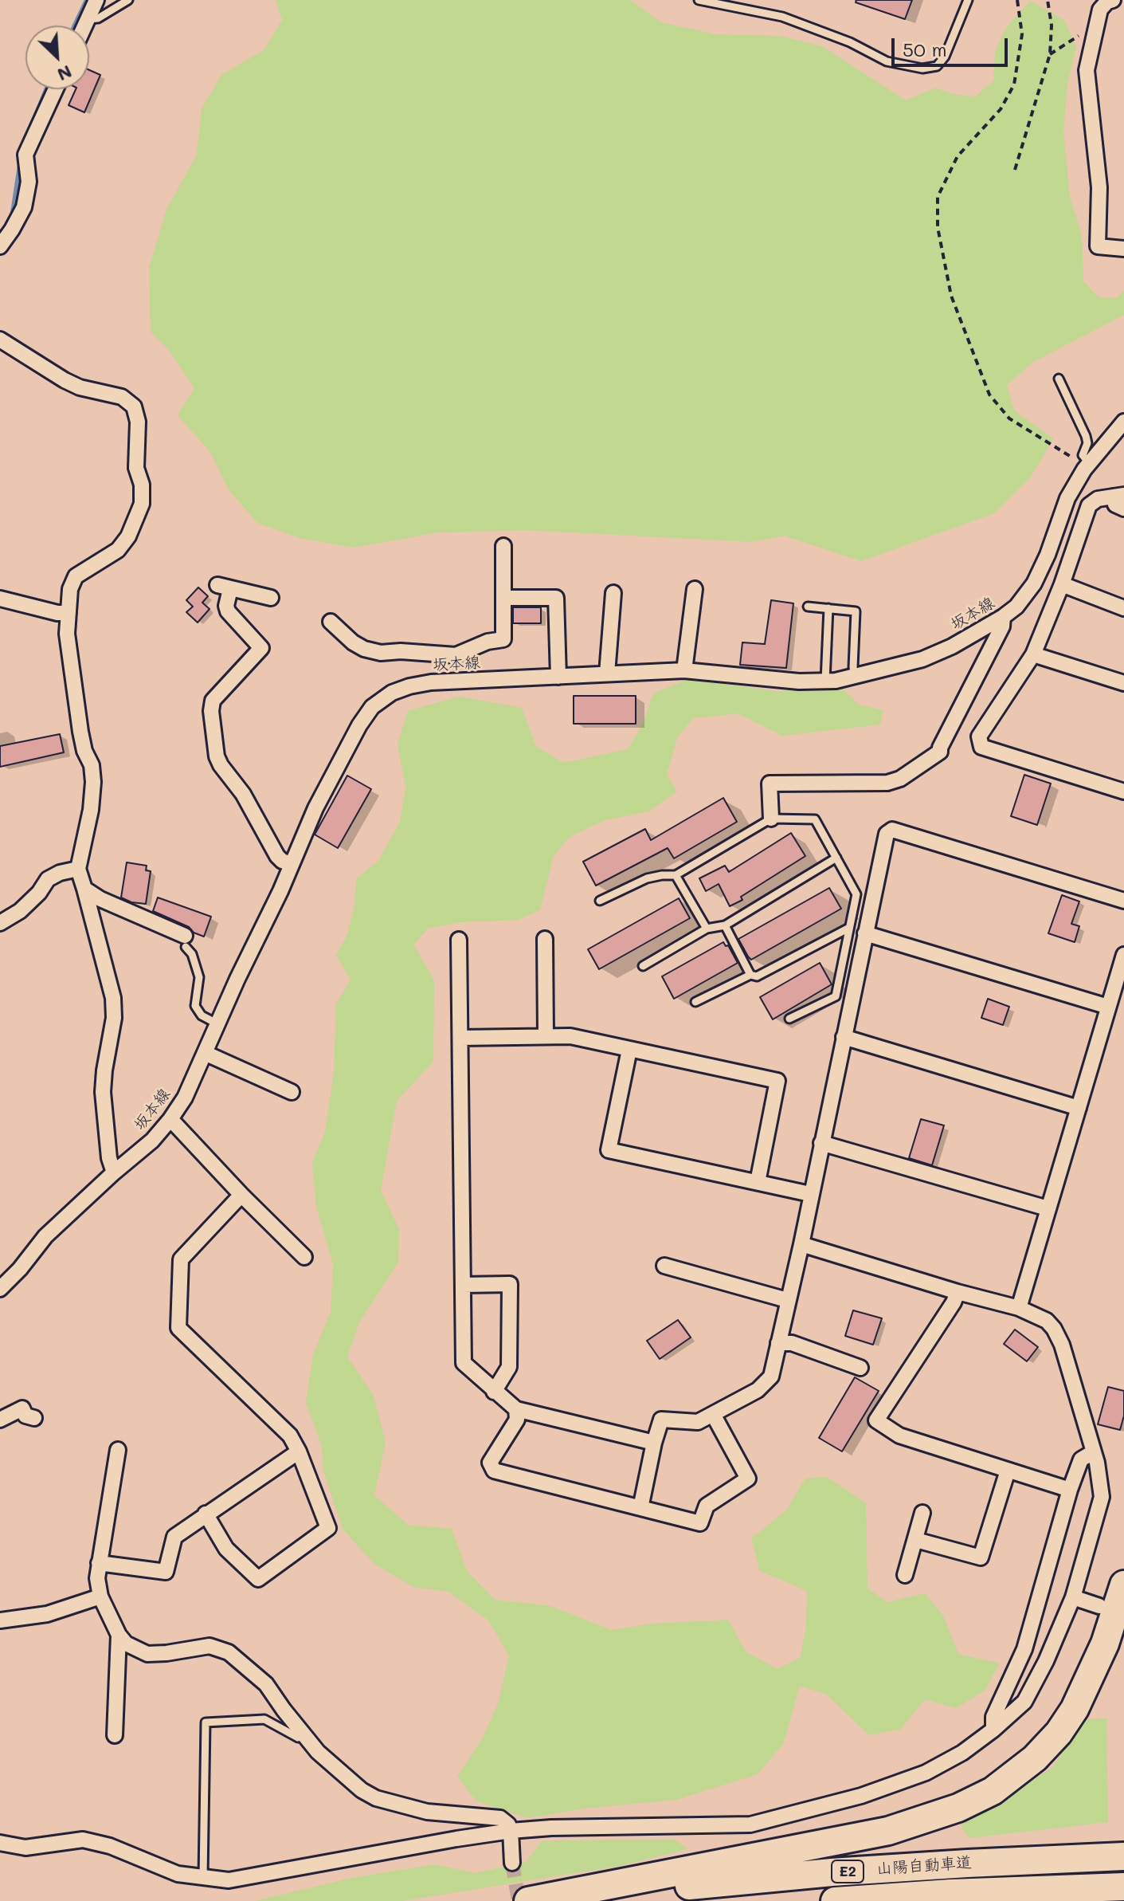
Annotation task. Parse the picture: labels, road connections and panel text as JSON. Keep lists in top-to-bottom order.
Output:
{
  "streets": {
    "highway": ["山陽自動車道", "E2"],
    "street": ["坂本線"]
  },
  "scale_bar": "50 m",
  "north": "bottom right"
}
